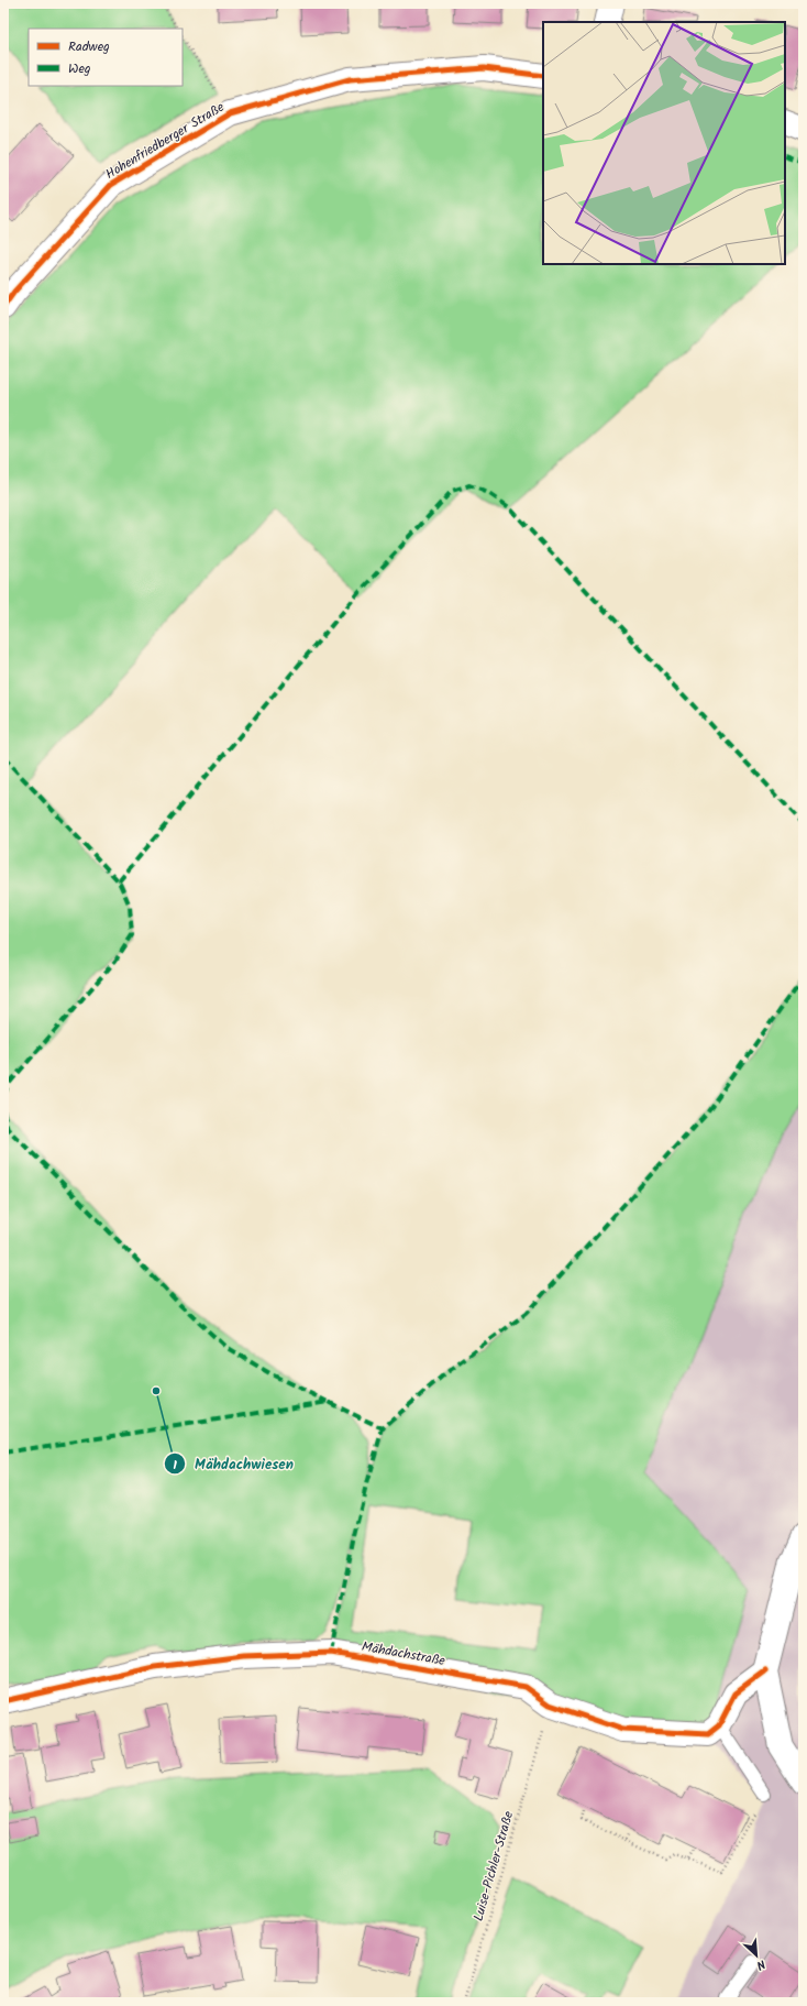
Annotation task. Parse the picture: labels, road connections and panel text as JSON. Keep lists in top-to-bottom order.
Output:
{
  "streets": {
    "street": ["Hohenfriedberger Straße", "Mähdachstraße"],
    "path": ["Luise-Pichler-Straße"]
  },
  "places": ["Mähdachwiesen"],
  "legend": ["Radweg", "Weg"],
  "north": "bottom right"
}
